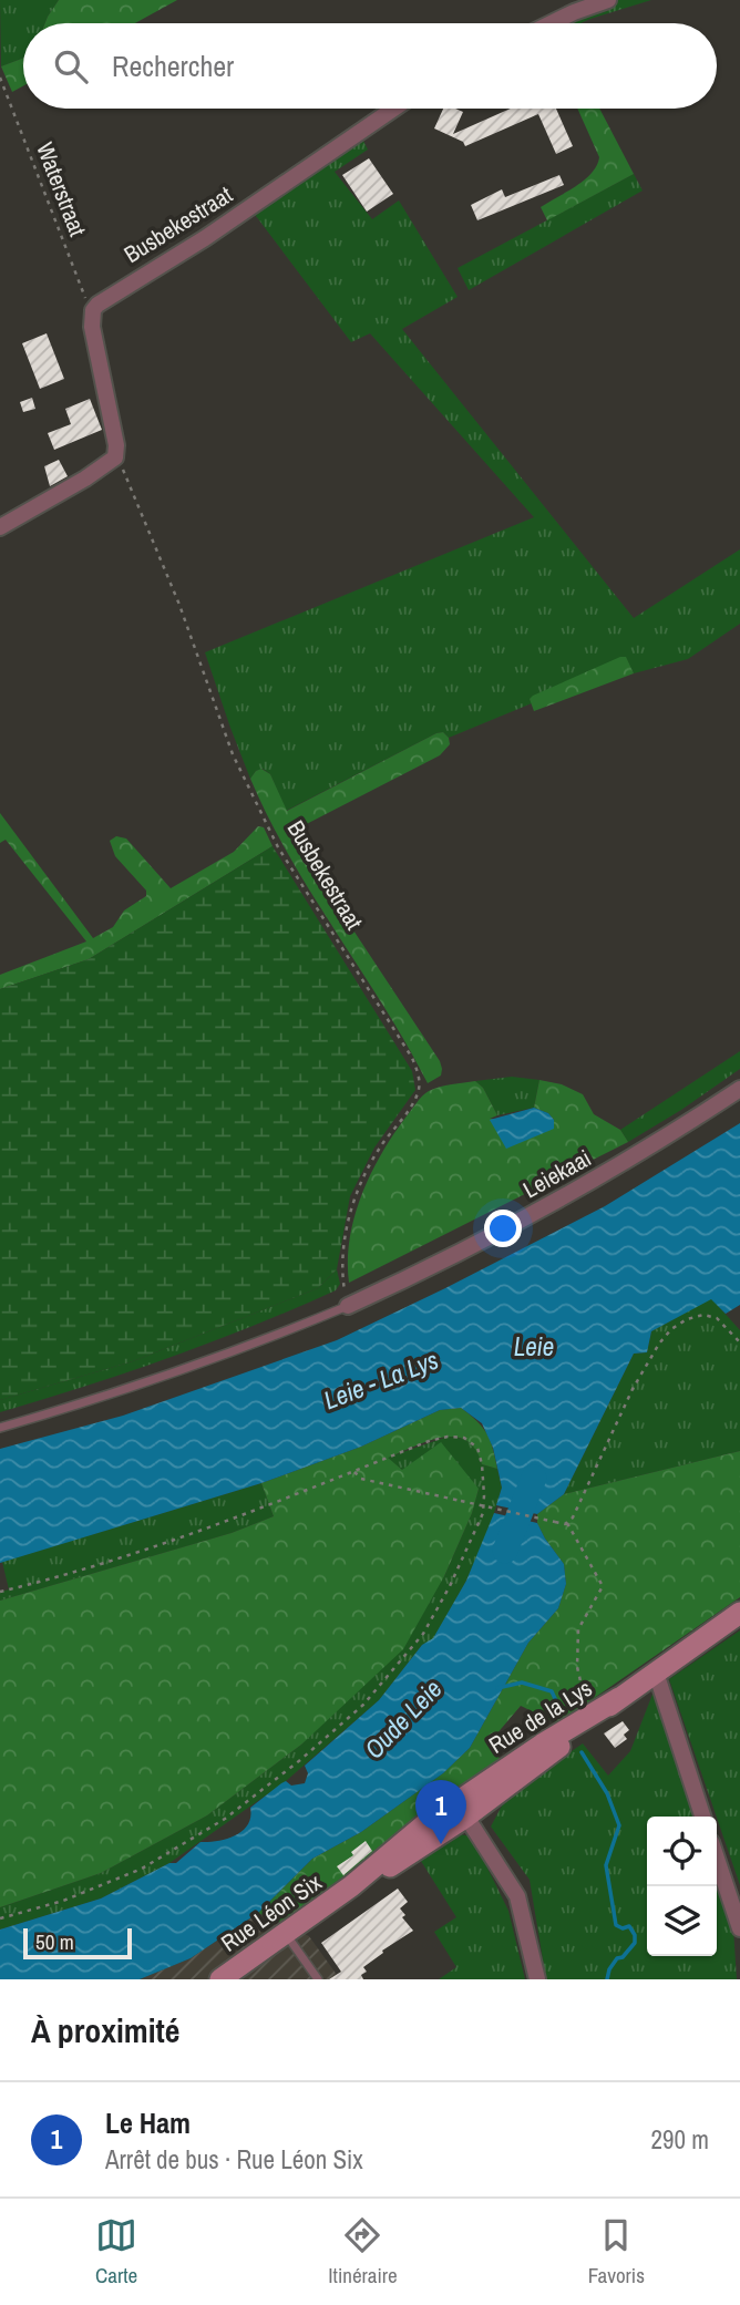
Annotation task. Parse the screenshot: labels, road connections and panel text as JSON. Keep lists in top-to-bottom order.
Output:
{
  "streets": {
    "main road": ["Rue de la Lys", "Rue Léon Six"],
    "street": ["Busbekestraat", "Leiekaai"],
    "path": ["Waterstraat"]
  },
  "crossings": [
    ["Waterstraat", "Busbekestraat"],
    ["Busbekestraat", "Leiekaai"],
    ["Rue de la Lys", "Rue Léon Six"]
  ],
  "water": ["Leie", "Leie - La Lys", "Oude Leie"],
  "scale_bar": "50 m",
  "page": {
    "search": "Rechercher",
    "pins": "1",
    "scale": "50 m",
    "heading": "À proximité",
    "list": [
      {
        "mark": "1",
        "name": "Le Ham",
        "note": "Arrêt de bus · Rue Léon Six",
        "value": "290 m"
      }
    ],
    "nav": ["Carte", "Itinéraire", "Favoris"]
  }
}
